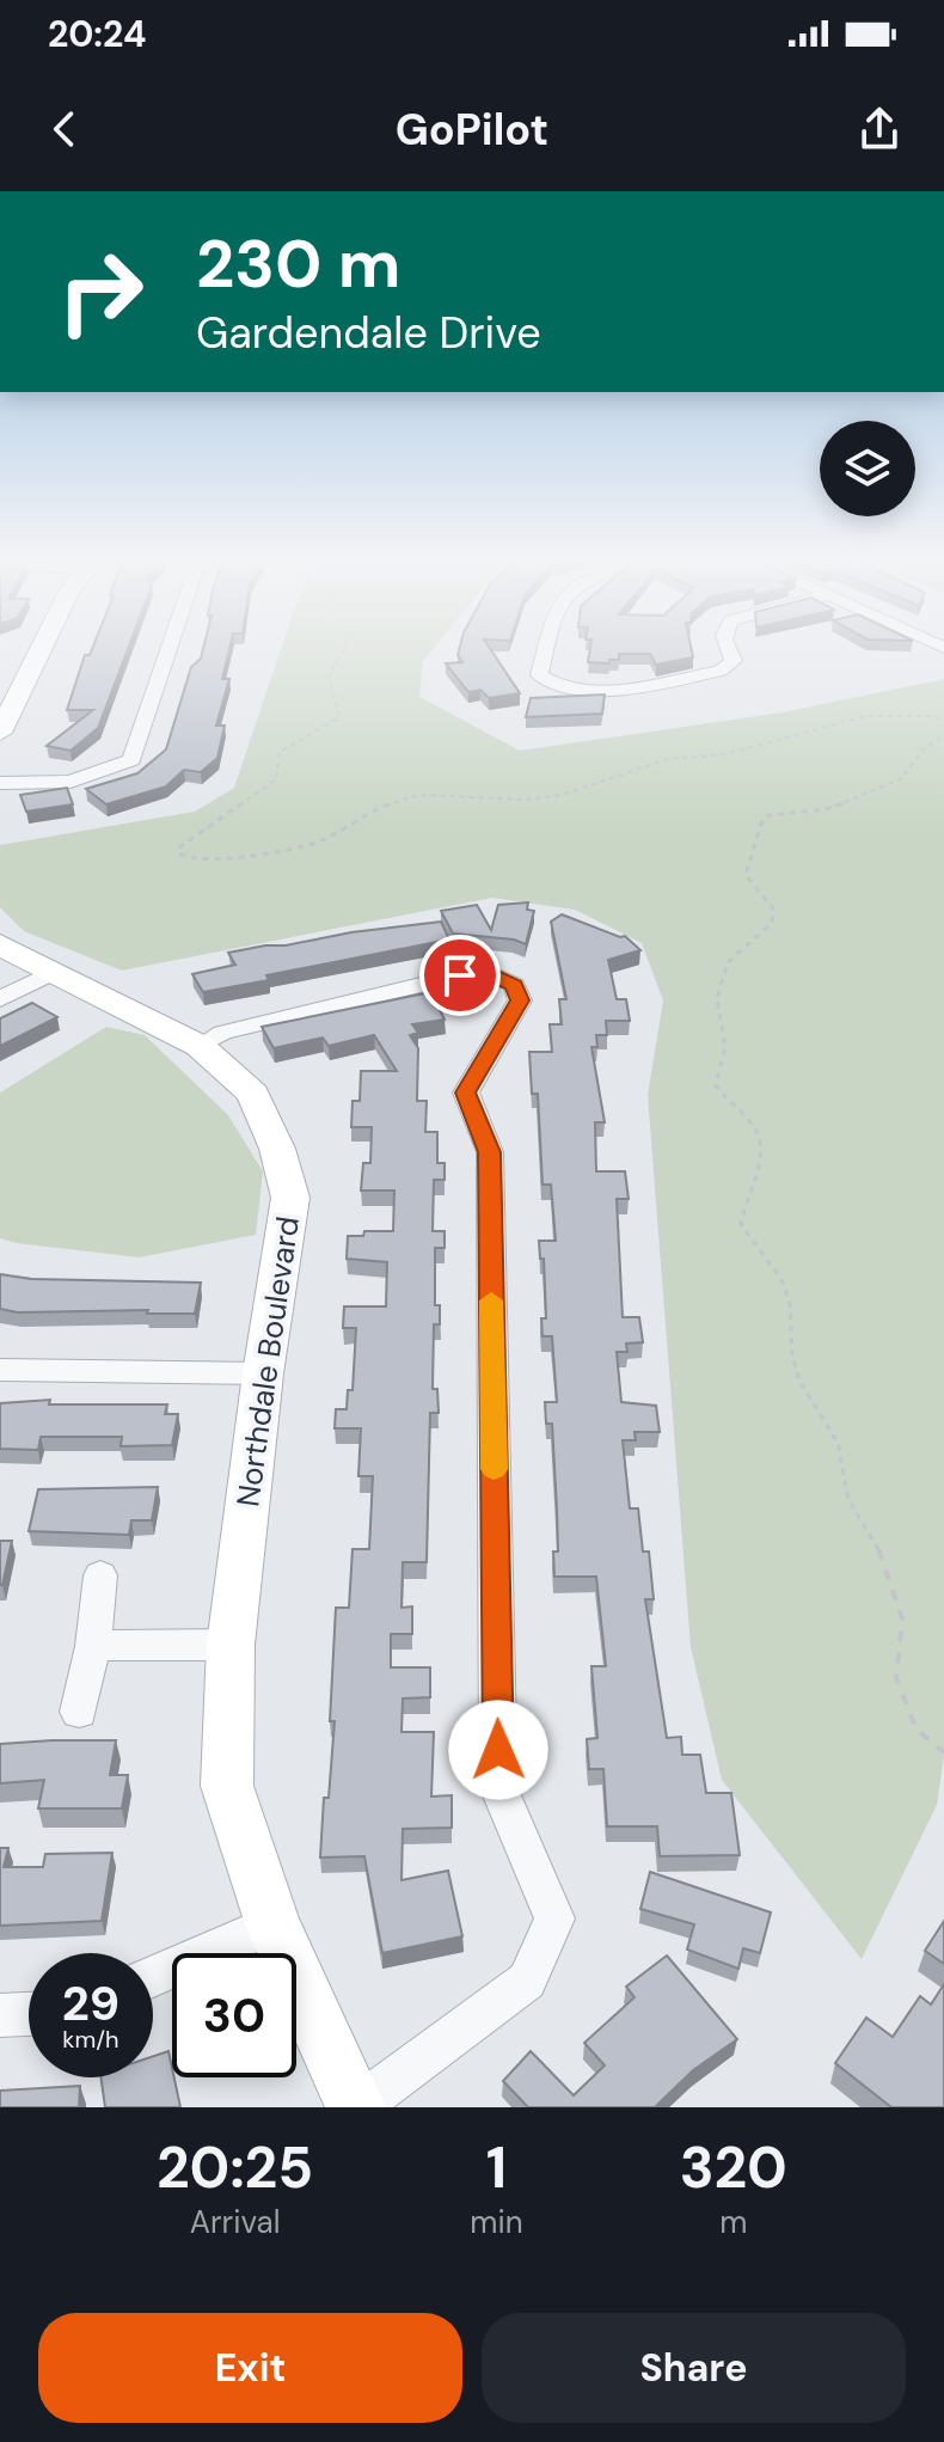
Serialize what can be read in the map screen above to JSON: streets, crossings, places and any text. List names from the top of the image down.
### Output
{
  "streets": {
    "street": ["Northdale Boulevard"]
  },
  "page": {
    "status": "20:24",
    "header": "GoPilot",
    "turn": ["230 m", "Gardendale Drive"],
    "speed": "29 km/h",
    "limit": "30",
    "eta": [
      "20:25",
      "Arrival",
      "1",
      "min",
      "320",
      "m"
    ],
    "buttons": ["Exit", "Share"]
  }
}
